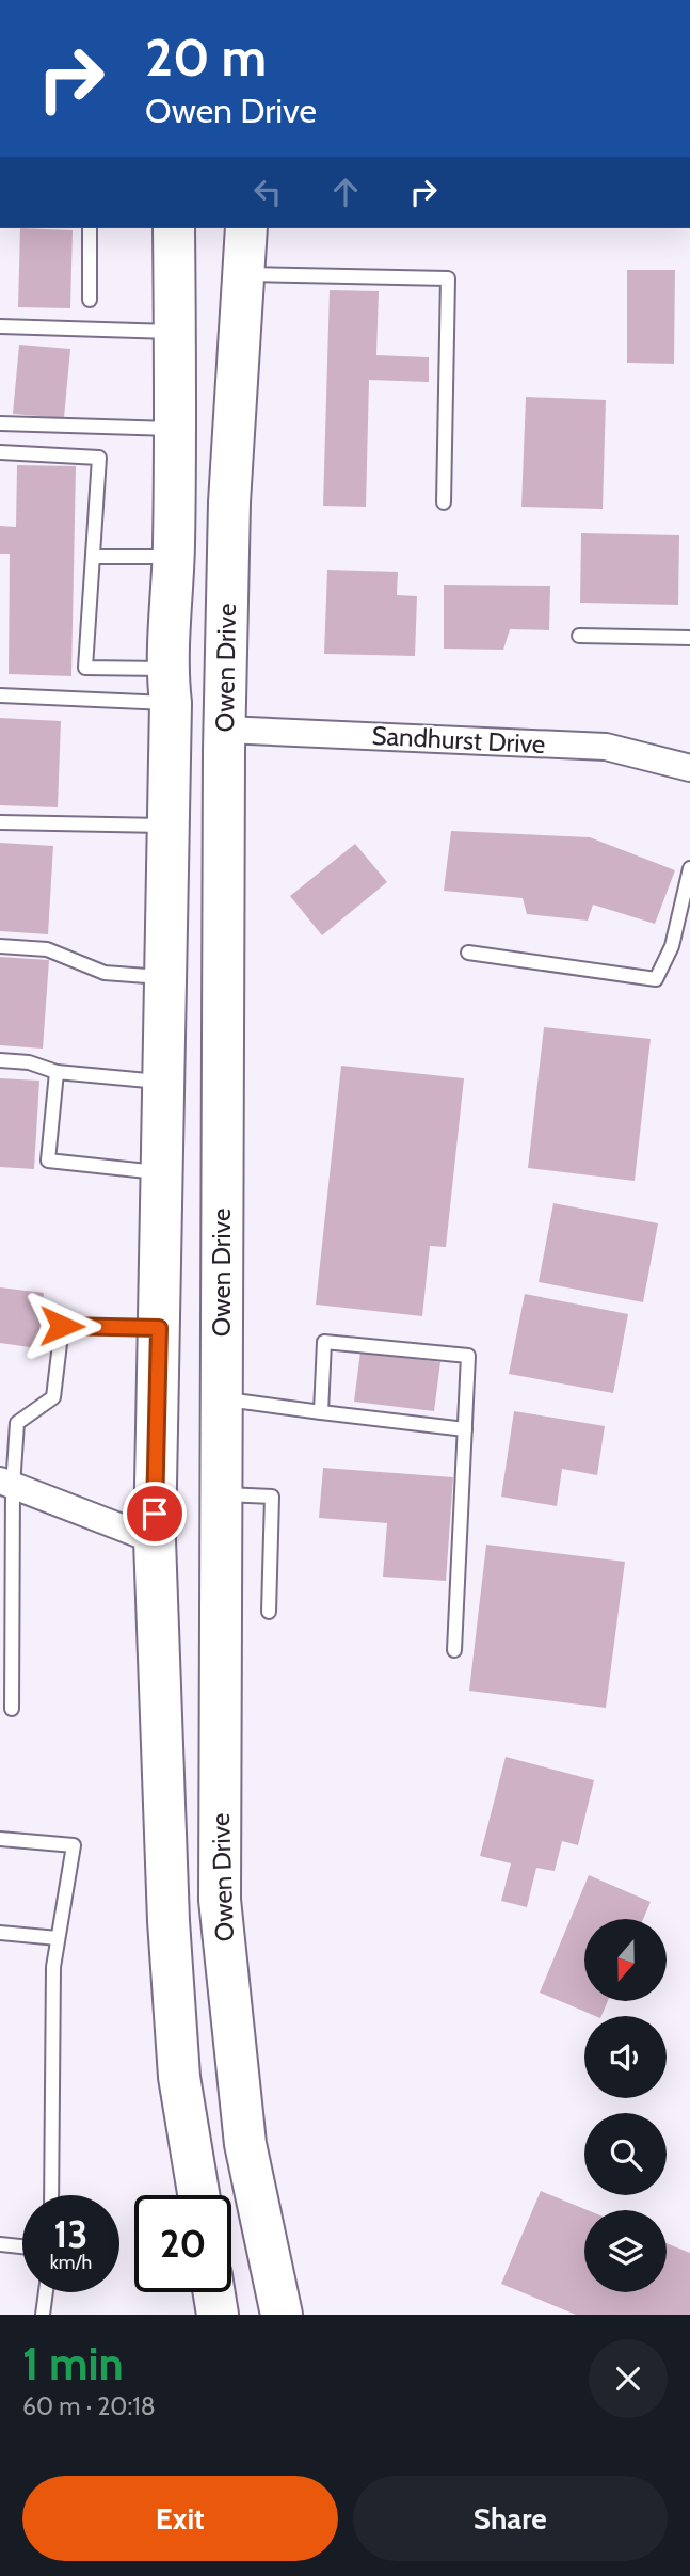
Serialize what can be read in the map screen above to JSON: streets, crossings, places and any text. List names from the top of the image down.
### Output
{
  "streets": {
    "highway": ["Owen Drive"],
    "street": ["Sandhurst Drive"]
  },
  "crossings": [
    ["Owen Drive", "Sandhurst Drive"]
  ],
  "north": "bottom",
  "page": {
    "turn": ["20 m", "Owen Drive"],
    "speed": "13 km/h",
    "limit": "20",
    "heading": ["1 min", "60 m · 20:18"],
    "buttons": ["Exit", "Share"]
  }
}
